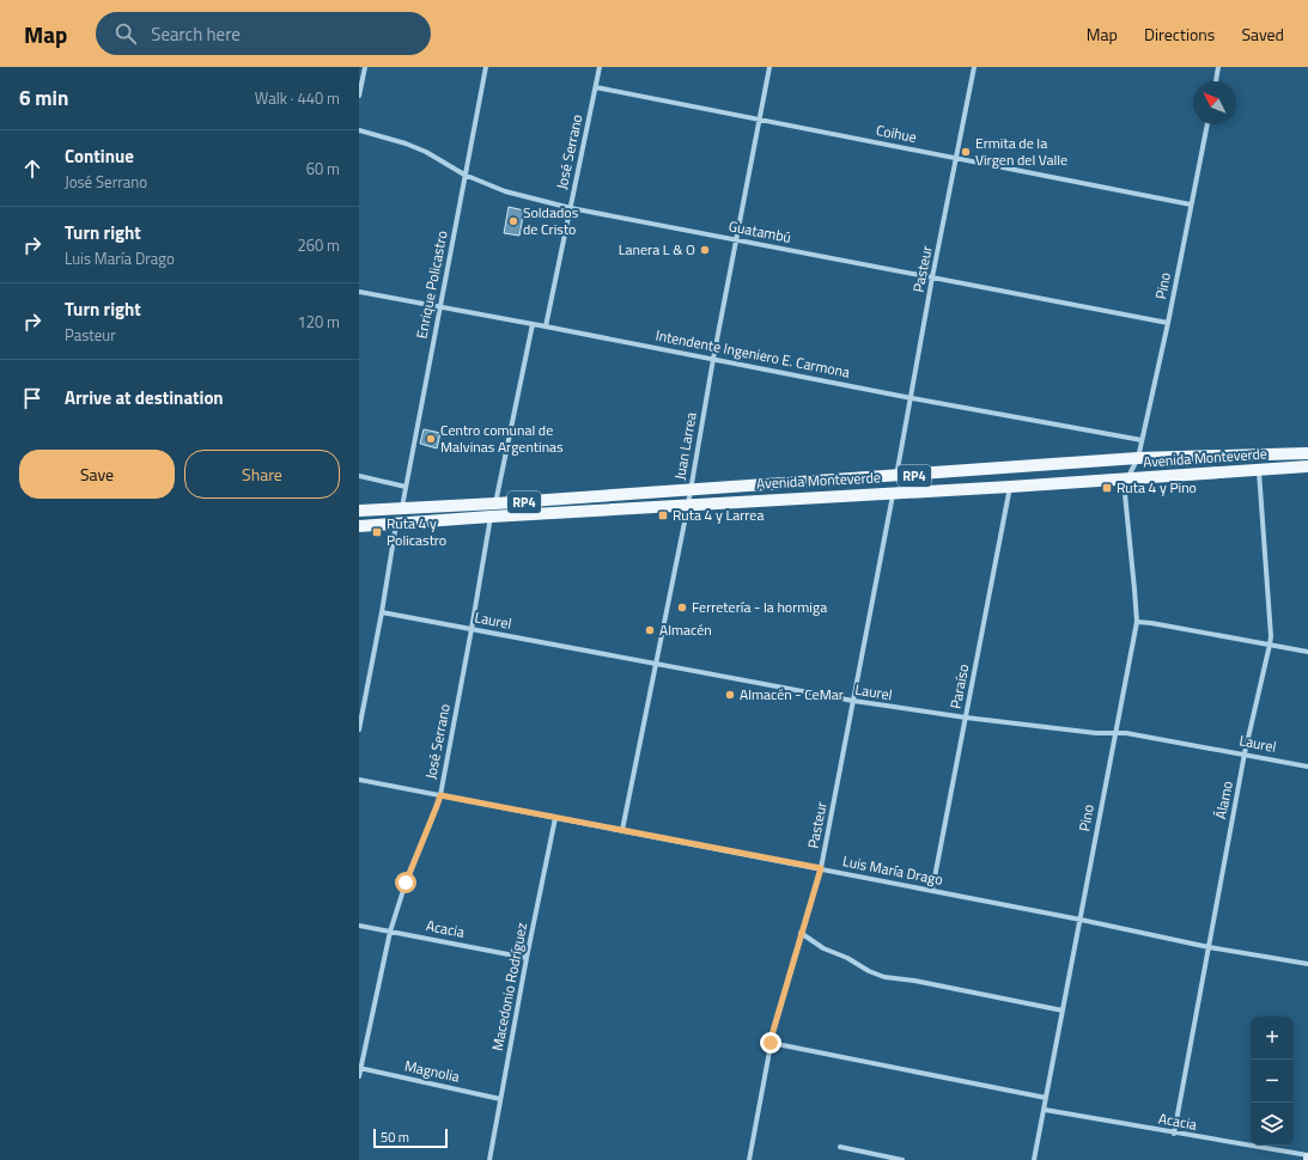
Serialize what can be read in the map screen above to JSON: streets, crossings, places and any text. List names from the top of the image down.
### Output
{
  "streets": {
    "main road": ["Avenida Monteverde", "RP4"],
    "street": [
      "Coihue",
      "José Serrano",
      "Guatambú",
      "Pasteur",
      "Enrique Policastro",
      "Pino",
      "Intendente Ingeniero E. Carmona",
      "Juan Larrea",
      "Laurel",
      "Paraíso",
      "Álamo",
      "Luis María Drago",
      "Acacia",
      "Macedonio Rodríguez",
      "Magnolia"
    ]
  },
  "crossings": [
    ["Coihue", "José Serrano"],
    ["Coihue", "Pasteur"],
    ["Coihue", "Pino"],
    ["Coihue", "Juan Larrea"],
    ["José Serrano", "Guatambú"],
    ["José Serrano", "Intendente Ingeniero E. Carmona"],
    ["José Serrano", "Avenida Monteverde"],
    ["José Serrano", "Laurel"],
    ["José Serrano", "Luis María Drago"],
    ["José Serrano", "Acacia"],
    ["José Serrano", "Magnolia"],
    ["Guatambú", "Pasteur"],
    ["Guatambú", "Enrique Policastro"],
    ["Guatambú", "Pino"],
    ["Guatambú", "Juan Larrea"],
    ["Pasteur", "Intendente Ingeniero E. Carmona"],
    ["Pasteur", "Avenida Monteverde"],
    ["Pasteur", "Laurel"],
    ["Pasteur", "Luis María Drago"],
    ["Enrique Policastro", "Intendente Ingeniero E. Carmona"],
    ["Enrique Policastro", "Avenida Monteverde"],
    ["Pino", "Intendente Ingeniero E. Carmona"],
    ["Pino", "Avenida Monteverde"],
    ["Pino", "Laurel"],
    ["Pino", "Luis María Drago"],
    ["Pino", "Acacia"],
    ["Intendente Ingeniero E. Carmona", "Juan Larrea"],
    ["Juan Larrea", "Avenida Monteverde"],
    ["Juan Larrea", "Laurel"],
    ["Juan Larrea", "Luis María Drago"],
    ["Avenida Monteverde", "Paraíso"],
    ["Avenida Monteverde", "Álamo"],
    ["Laurel", "Paraíso"],
    ["Laurel", "Álamo"],
    ["Paraíso", "Luis María Drago"],
    ["Álamo", "Luis María Drago"],
    ["Álamo", "Acacia"],
    ["Luis María Drago", "Macedonio Rodríguez"],
    ["Acacia", "Macedonio Rodríguez"],
    ["Macedonio Rodríguez", "Magnolia"]
  ],
  "places": {
    "other": [
      "Ermita de la Virgen del Valle",
      "Soldados de Cristo",
      "Lanera L & O",
      "Centro comunal de Malvinas Argentinas",
      "Ferretería - la hormiga",
      "Almacén",
      "Almacén - CeMar"
    ],
    "transit": ["Ruta 4 y Pino", "Ruta 4 y Larrea", "Ruta 4 y Policastro"]
  },
  "scale_bar": "50 m",
  "north": "top left",
  "page": {
    "header": "Map",
    "search": "Search here",
    "nav": ["Map", "Directions", "Saved"],
    "heading": ["6 min", "Walk · 440 m"],
    "list": [
      ["Continue", "José Serrano", "60 m"],
      ["Turn right", "Luis María Drago", "260 m"],
      ["Turn right", "Pasteur", "120 m"],
      "Arrive at destination"
    ],
    "buttons": ["Save", "Share"],
    "map_buttons": ["+", "−"],
    "scale": "50 m"
  }
}
